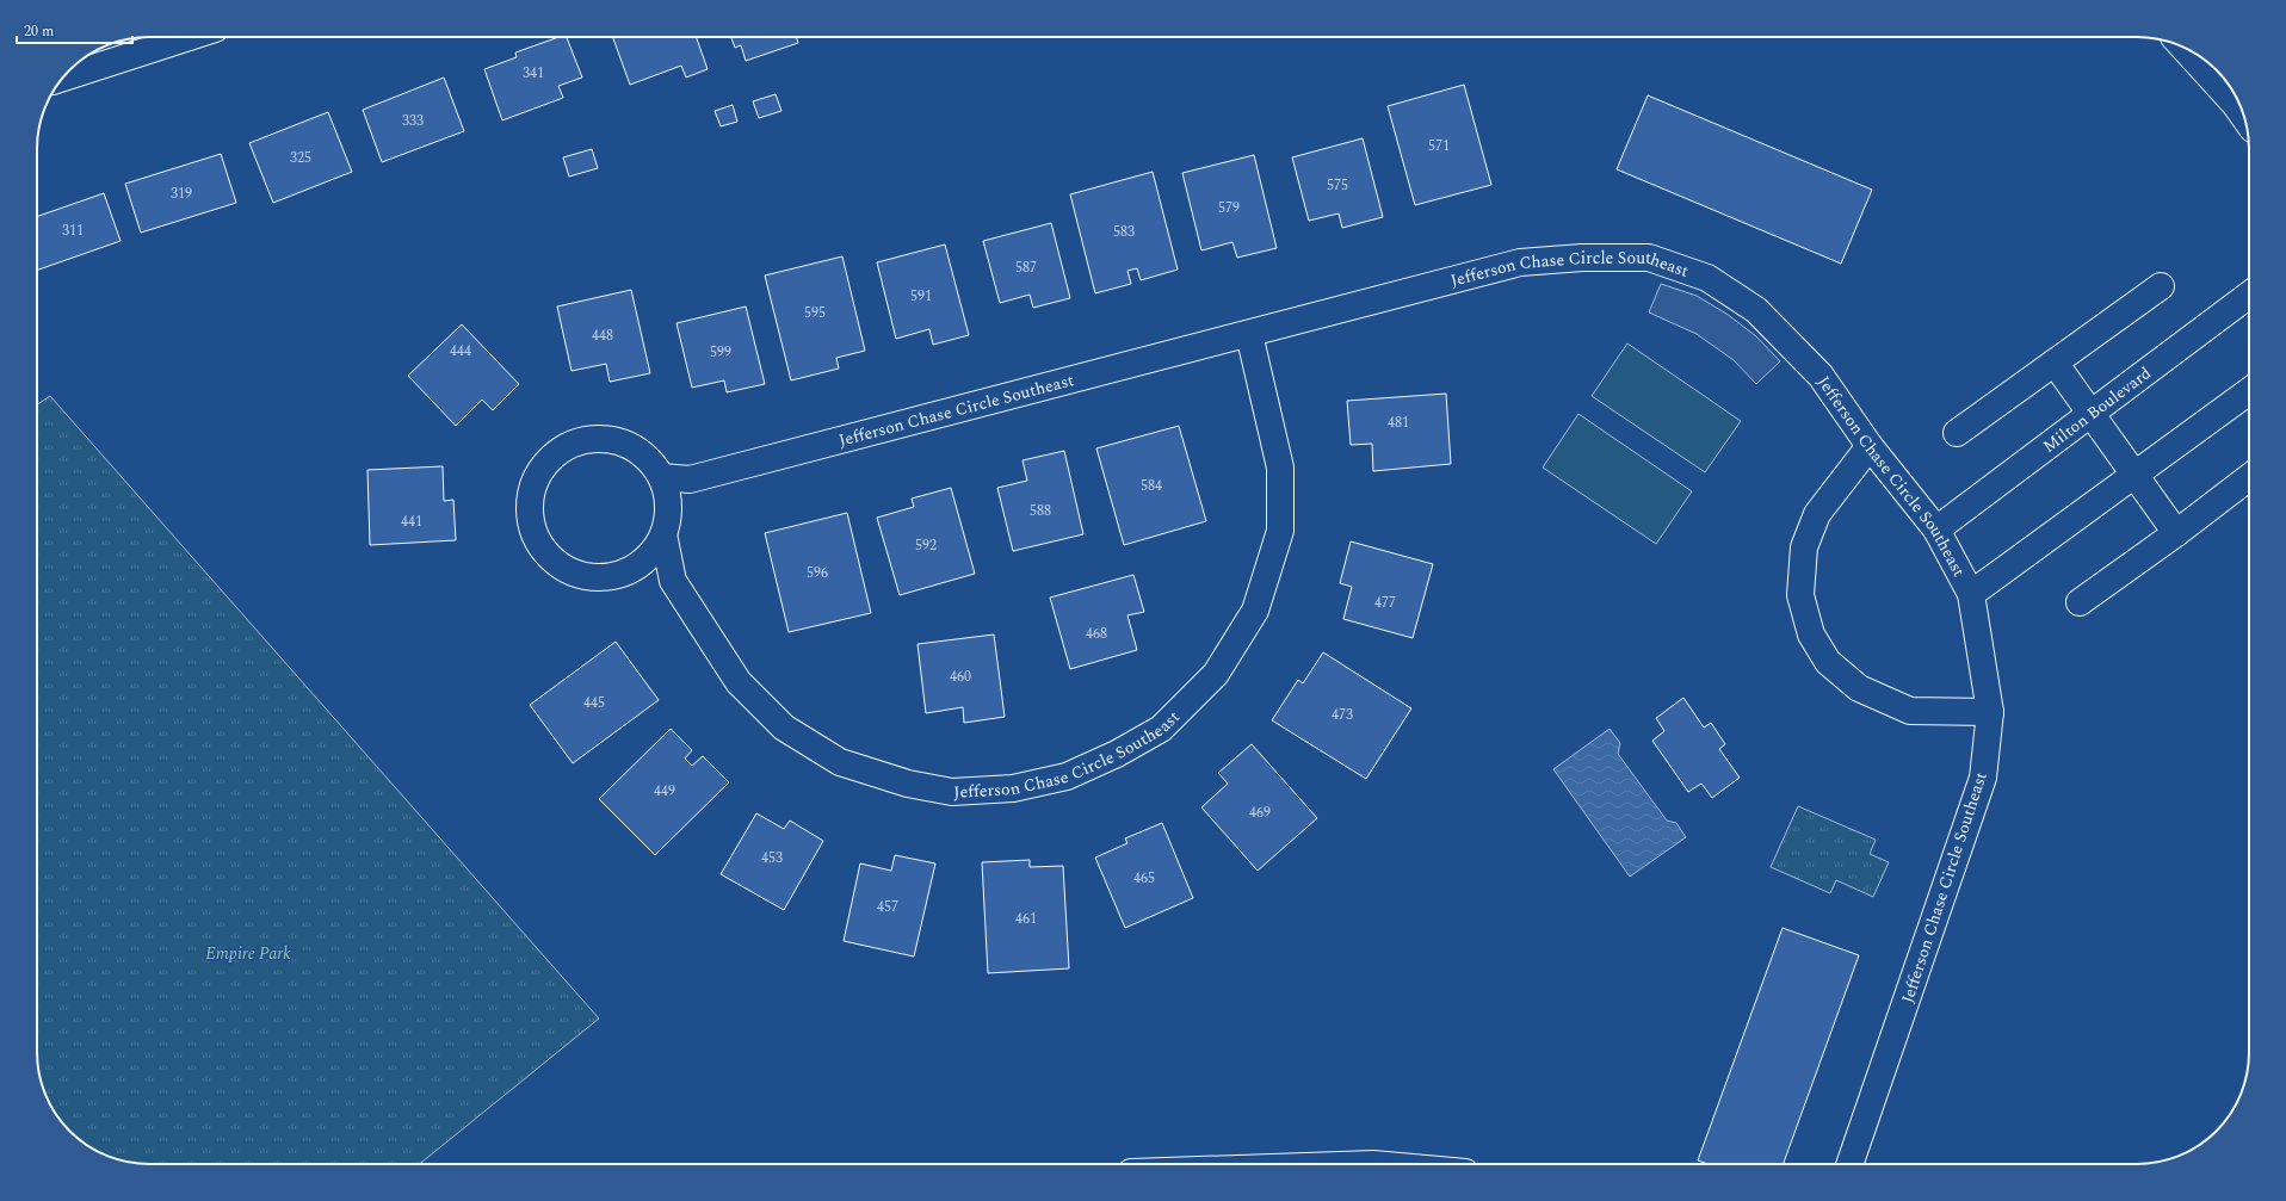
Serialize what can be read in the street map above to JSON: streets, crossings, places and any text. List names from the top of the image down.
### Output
{
  "streets": {
    "street": ["Jefferson Chase Circle Southeast", "Milton Boulevard"]
  },
  "crossings": [
    ["Jefferson Chase Circle Southeast", "Milton Boulevard"]
  ],
  "parks": ["Empire Park"],
  "house_numbers": [
    "341",
    "333",
    "571",
    "325",
    "575",
    "319",
    "579",
    "311",
    "583",
    "587",
    "591",
    "595",
    "448",
    "444",
    "599",
    "481",
    "584",
    "588",
    "441",
    "592",
    "596",
    "477",
    "468",
    "460",
    "445",
    "473",
    "449",
    "469",
    "453",
    "465",
    "457",
    "461"
  ],
  "scale_bar": "20 m"
}
